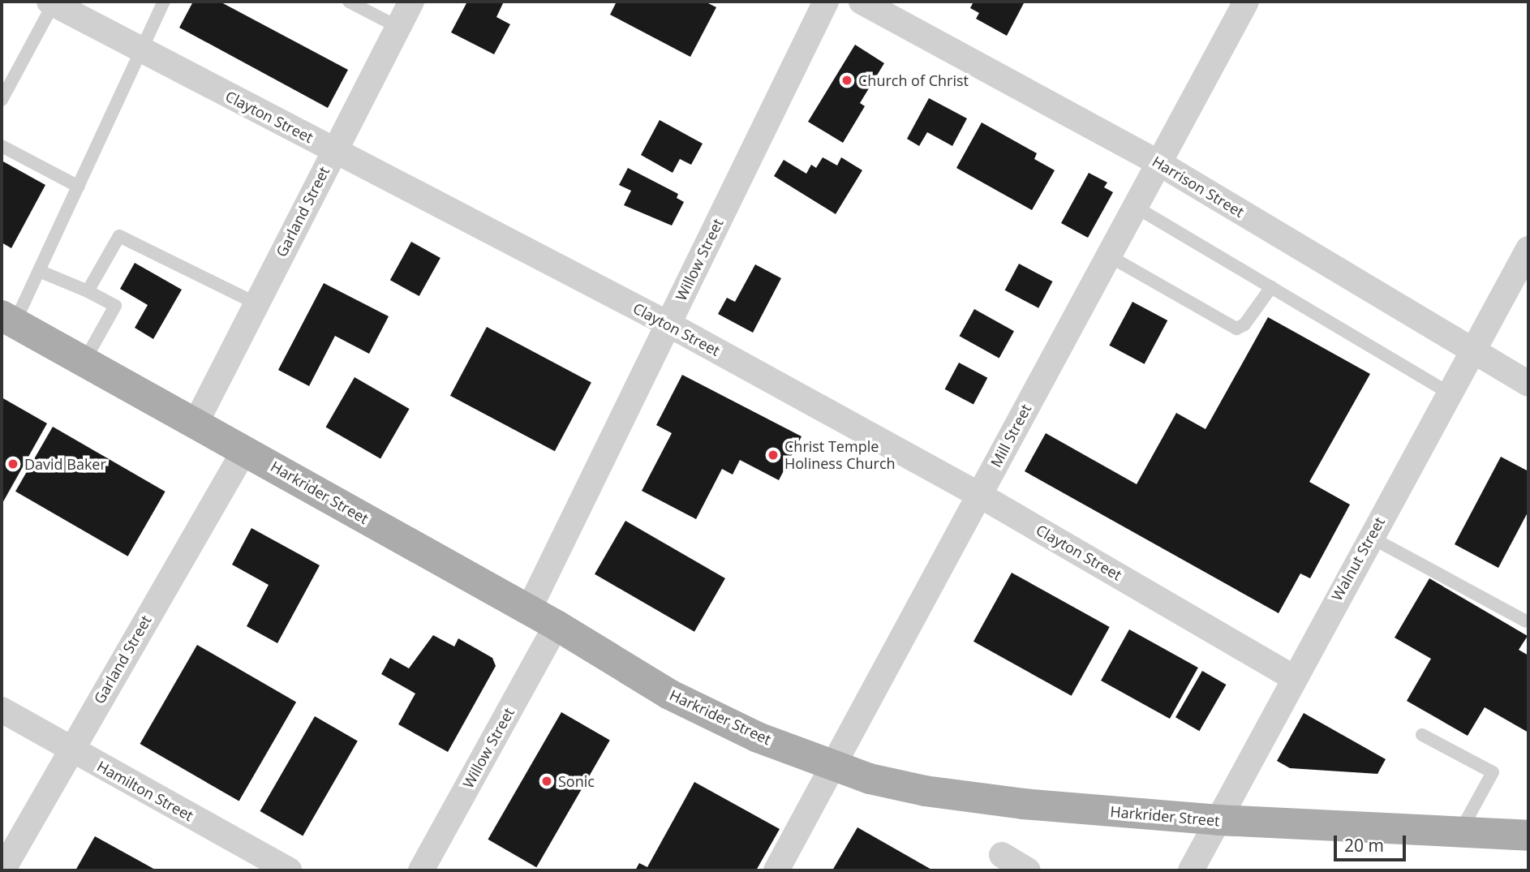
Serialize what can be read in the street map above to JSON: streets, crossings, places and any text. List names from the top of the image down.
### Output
{
  "streets": {
    "main road": ["Harkrider Street"],
    "street": [
      "Clayton Street",
      "Harrison Street",
      "Garland Street",
      "Willow Street",
      "Mill Street",
      "Walnut Street",
      "Hamilton Street"
    ]
  },
  "crossings": [
    ["Clayton Street", "Garland Street"],
    ["Clayton Street", "Willow Street"],
    ["Clayton Street", "Mill Street"],
    ["Clayton Street", "Walnut Street"],
    ["Harrison Street", "Mill Street"],
    ["Harrison Street", "Walnut Street"],
    ["Garland Street", "Harkrider Street"],
    ["Garland Street", "Hamilton Street"],
    ["Willow Street", "Harkrider Street"],
    ["Mill Street", "Harkrider Street"],
    ["Harkrider Street", "Walnut Street"]
  ],
  "places": [
    "Church of Christ",
    "Christ Temple Holiness Church",
    "David Baker",
    "Sonic"
  ],
  "scale_bar": "20 m"
}
